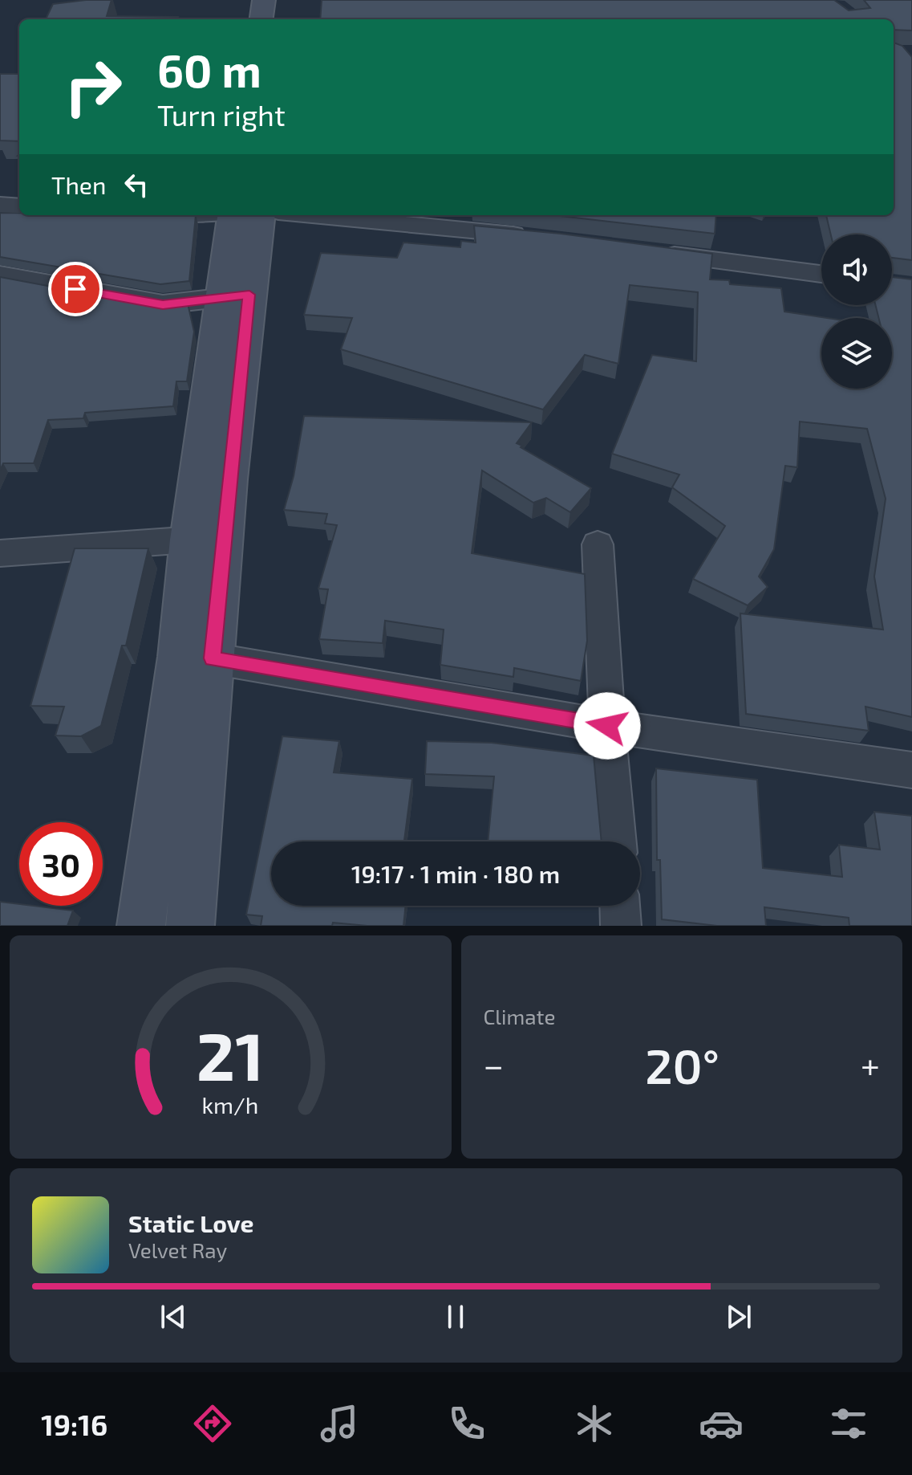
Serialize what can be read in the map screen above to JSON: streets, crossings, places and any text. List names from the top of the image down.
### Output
{
  "page": {
    "turn": ["60 m", "Turn right"],
    "then": "Then",
    "limit": "30",
    "trip": "19:17 · 1 min · 180 m",
    "tile": "Climate",
    "heat": ["−", "20°", "+"],
    "song": ["Static Love", "Velvet Ray"],
    "tabs": "19:16",
    "gauge": ["21", "km/h"]
  }
}
